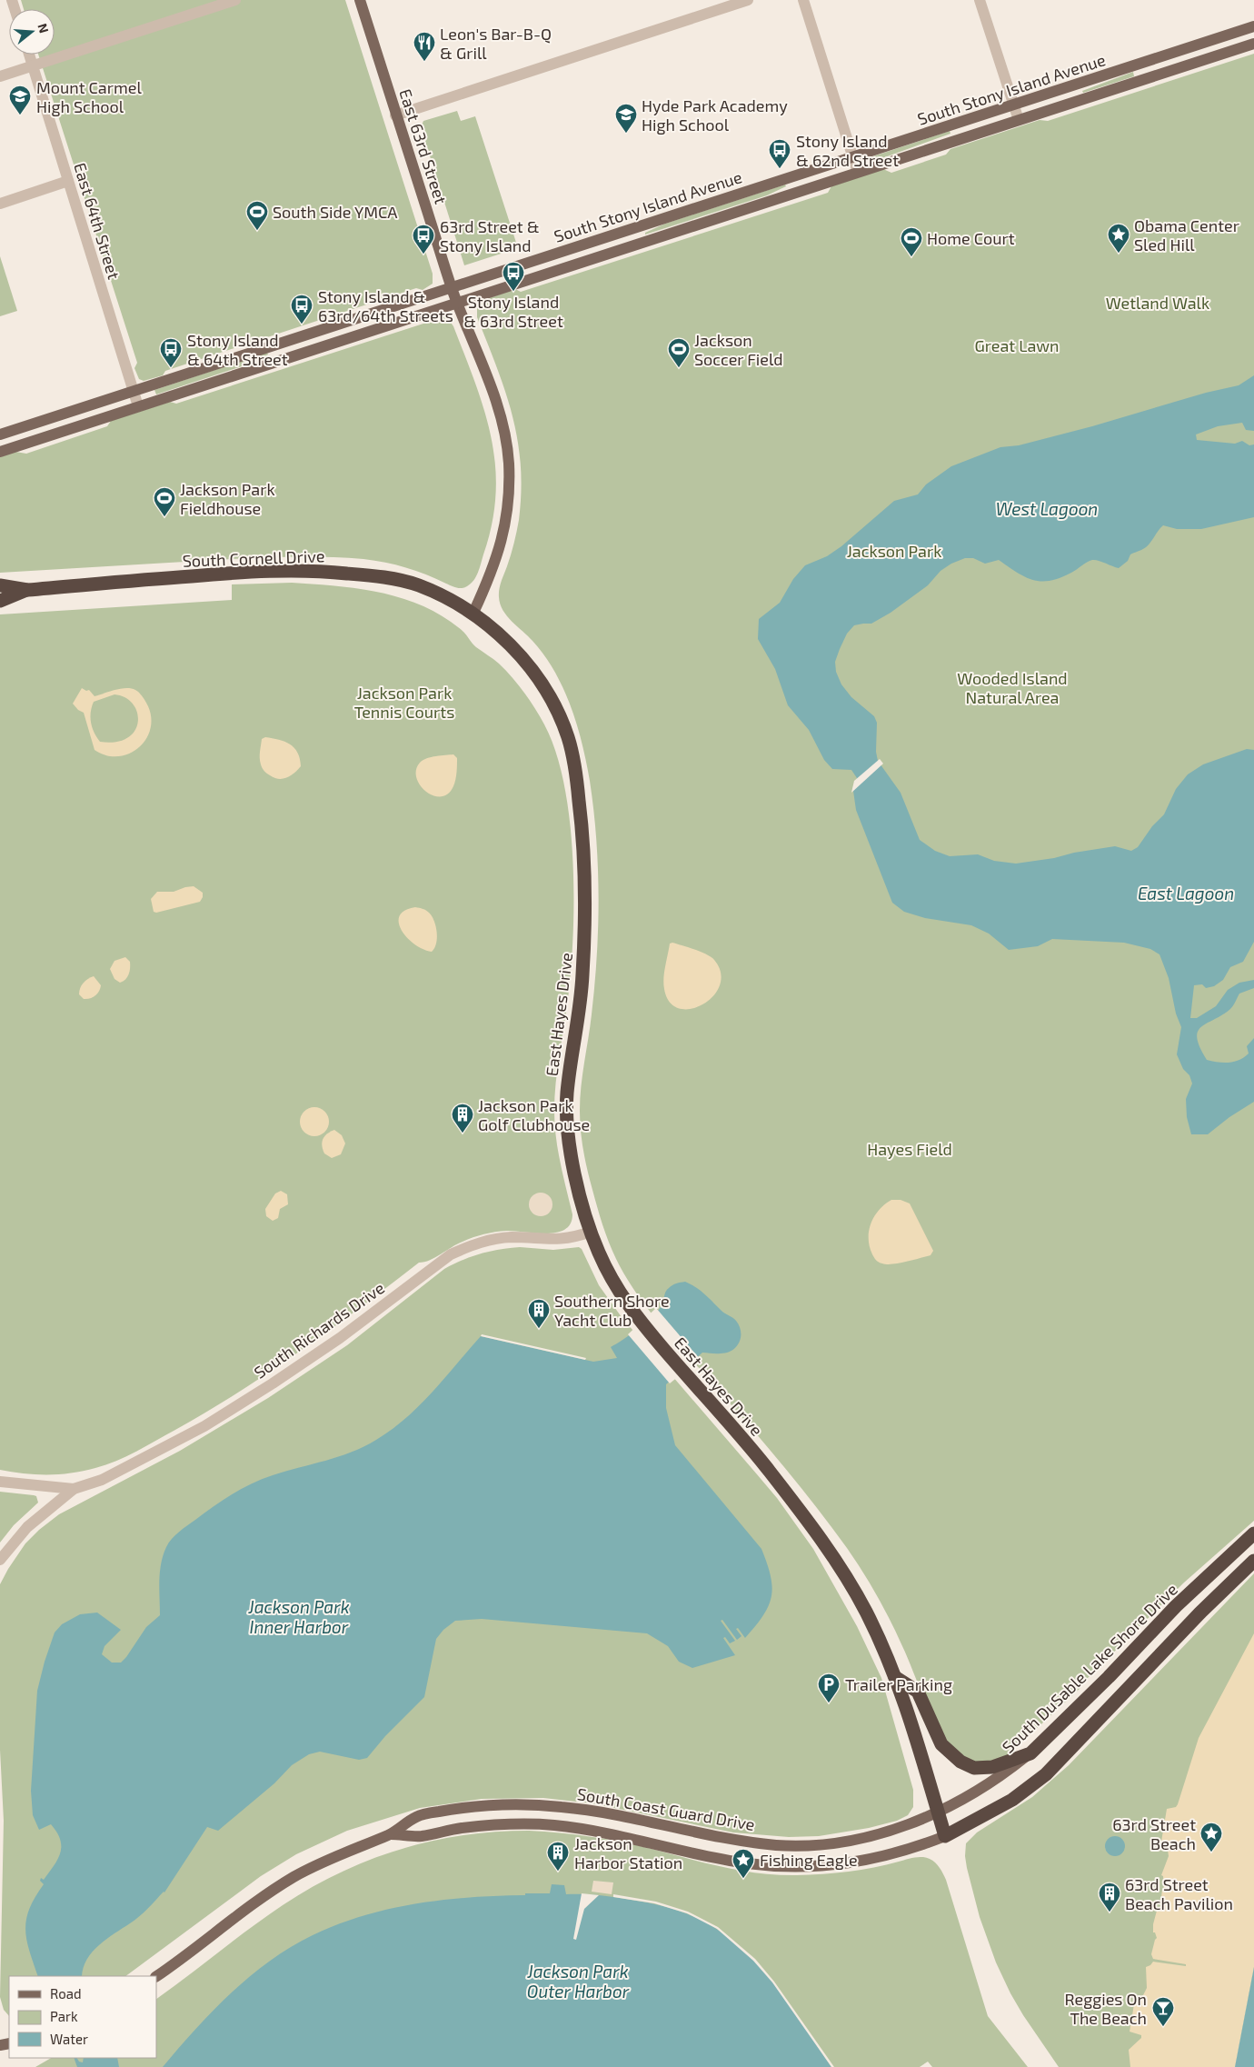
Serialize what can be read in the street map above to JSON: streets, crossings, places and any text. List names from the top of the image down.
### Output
{
  "streets": {
    "highway": ["South Cornell Drive", "East Hayes Drive", "South DuSable Lake Shore Drive"],
    "main road": ["South Stony Island Avenue", "East 63rd Street", "South Coast Guard Drive"],
    "street": ["East 64th Street", "South Richards Drive"]
  },
  "crossings": [
    ["South Stony Island Avenue", "East 63rd Street"],
    ["South Stony Island Avenue", "East 64th Street"],
    ["South Cornell Drive", "East Hayes Drive"],
    ["East Hayes Drive", "South Richards Drive"],
    ["East Hayes Drive", "South DuSable Lake Shore Drive"],
    ["East Hayes Drive", "South Coast Guard Drive"],
    ["South DuSable Lake Shore Drive", "South Coast Guard Drive"]
  ],
  "water": [
    "West Lagoon",
    "East Lagoon",
    "Jackson Park Inner Harbor",
    "Jackson Park Outer Harbor"
  ],
  "parks": [
    "Wetland Walk",
    "Great Lawn",
    "Jackson Park",
    "Wooded Island Natural Area",
    "Jackson Park Tennis Courts",
    "Hayes Field"
  ],
  "places": {
    "restaurant": ["Leon's Bar-B-Q & Grill"],
    "school or university": ["Mount Carmel High School", "Hyde Park Academy High School"],
    "bus stop": [
      "Stony Island & 62nd Street",
      "63rd Street & Stony Island",
      "Stony Island & 63rd Street",
      "Stony Island & 63rd/64th Streets",
      "Stony Island & 64th Street"
    ],
    "sports": [
      "South Side YMCA",
      "Home Court",
      "Jackson Soccer Field",
      "Jackson Park Fieldhouse"
    ],
    "place": ["Obama Center Sled Hill", "63rd Street Beach", "Fishing Eagle"],
    "building": [
      "Jackson Park Golf Clubhouse",
      "Southern Shore Yacht Club",
      "Jackson Harbor Station",
      "63rd Street Beach Pavilion"
    ],
    "parking": ["Trailer Parking"],
    "bar": ["Reggies On The Beach"]
  },
  "legend": ["Road", "Park", "Water"],
  "north": "right"
}
